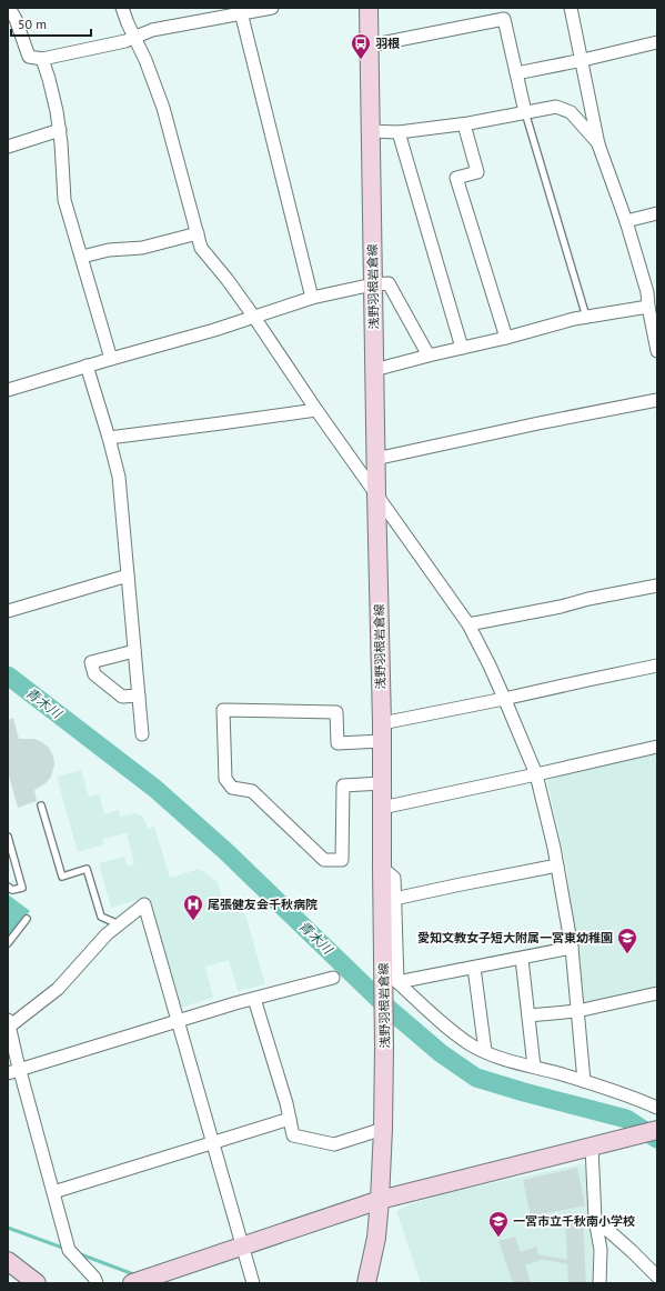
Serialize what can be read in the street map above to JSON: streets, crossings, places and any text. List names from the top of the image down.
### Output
{
  "streets": {
    "main road": ["浅野羽根岩倉線"]
  },
  "water": ["青木川"],
  "places": {
    "bus stop": ["羽根"],
    "hospital": ["尾張健友会千秋病院"],
    "school or university": ["愛知文教女子短大附属一宮東幼稚園", "一宮市立千秋南小学校"]
  },
  "scale_bar": "50 m"
}
